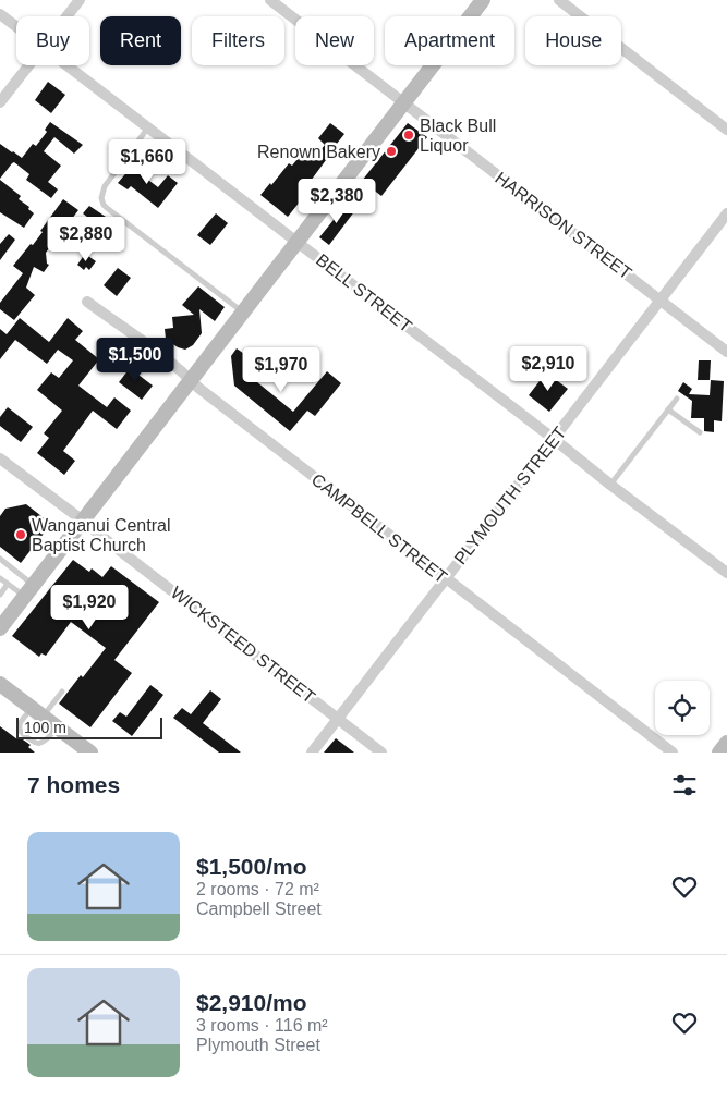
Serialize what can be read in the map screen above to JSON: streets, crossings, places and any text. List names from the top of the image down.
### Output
{
  "streets": {
    "street": [
      "HARRISON STREET",
      "BELL STREET",
      "PLYMOUTH STREET",
      "CAMPBELL STREET",
      "WICKSTEED STREET"
    ]
  },
  "crossings": [
    ["HARRISON STREET", "PLYMOUTH STREET"],
    ["BELL STREET", "PLYMOUTH STREET"],
    ["PLYMOUTH STREET", "CAMPBELL STREET"],
    ["PLYMOUTH STREET", "WICKSTEED STREET"]
  ],
  "places": ["Black Bull Liquor", "Renown Bakery", "Wanganui Central Baptist Church"],
  "scale_bar": "100 m",
  "page": {
    "chip": [
      "Buy",
      "Rent",
      "Filters",
      "New",
      "Apartment",
      "House"
    ],
    "price": [
      "$1,660",
      "$2,380",
      "$2,880",
      "$1,500",
      "$2,910",
      "$1,970",
      "$1,920"
    ],
    "scale": "100 m",
    "heading": "7 homes",
    "list": [
      {
        "name": "$1,500/mo",
        "note": "2 rooms · 72 m² · Campbell Street"
      },
      {
        "name": "$2,910/mo",
        "note": "3 rooms · 116 m² · Plymouth Street"
      }
    ]
  }
}
